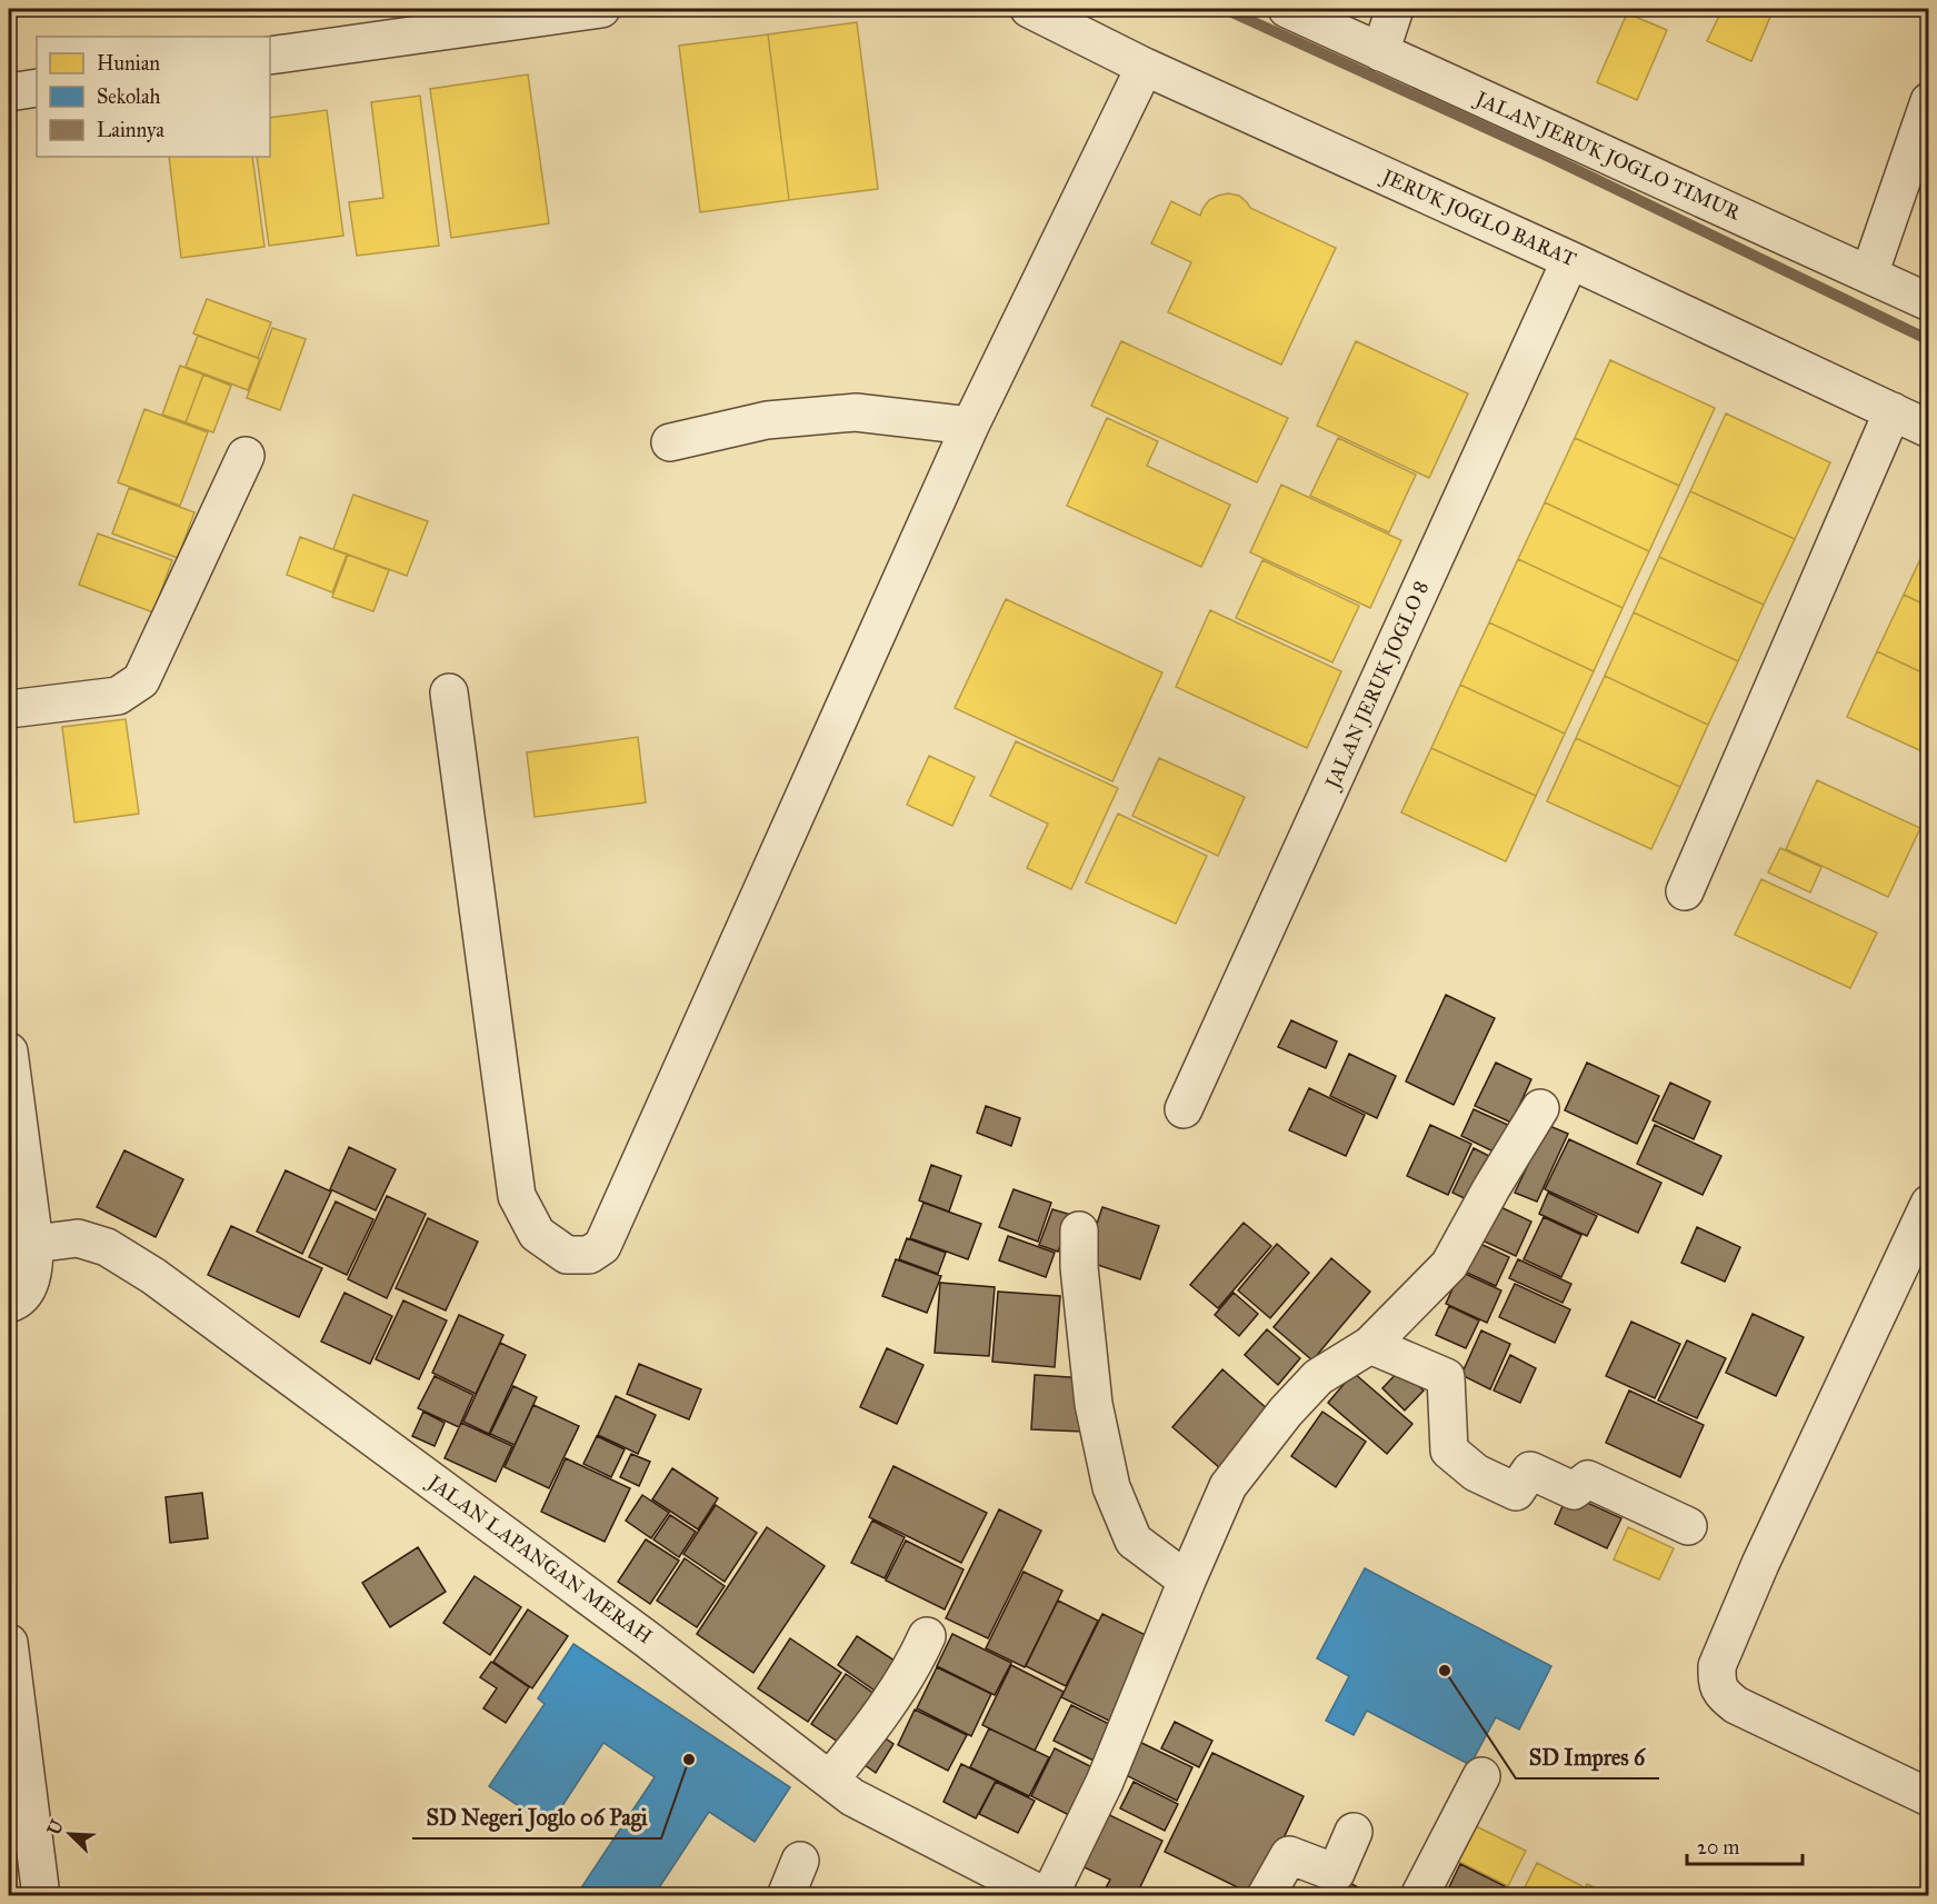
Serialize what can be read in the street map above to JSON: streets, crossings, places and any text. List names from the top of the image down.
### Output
{
  "streets": {
    "street": [
      "JALAN JERUK JOGLO TIMUR",
      "JERUK JOGLO BARAT",
      "JALAN JERUK JOGLO 8",
      "JALAN LAPANGAN MERAH"
    ]
  },
  "crossings": [
    ["JERUK JOGLO BARAT", "JALAN JERUK JOGLO 8"]
  ],
  "places": ["SD Impres 6", "SD Negeri Joglo 06 Pagi"],
  "legend": ["Hunian", "Sekolah", "Lainnya"],
  "scale_bar": "20 m",
  "north": "top left"
}
